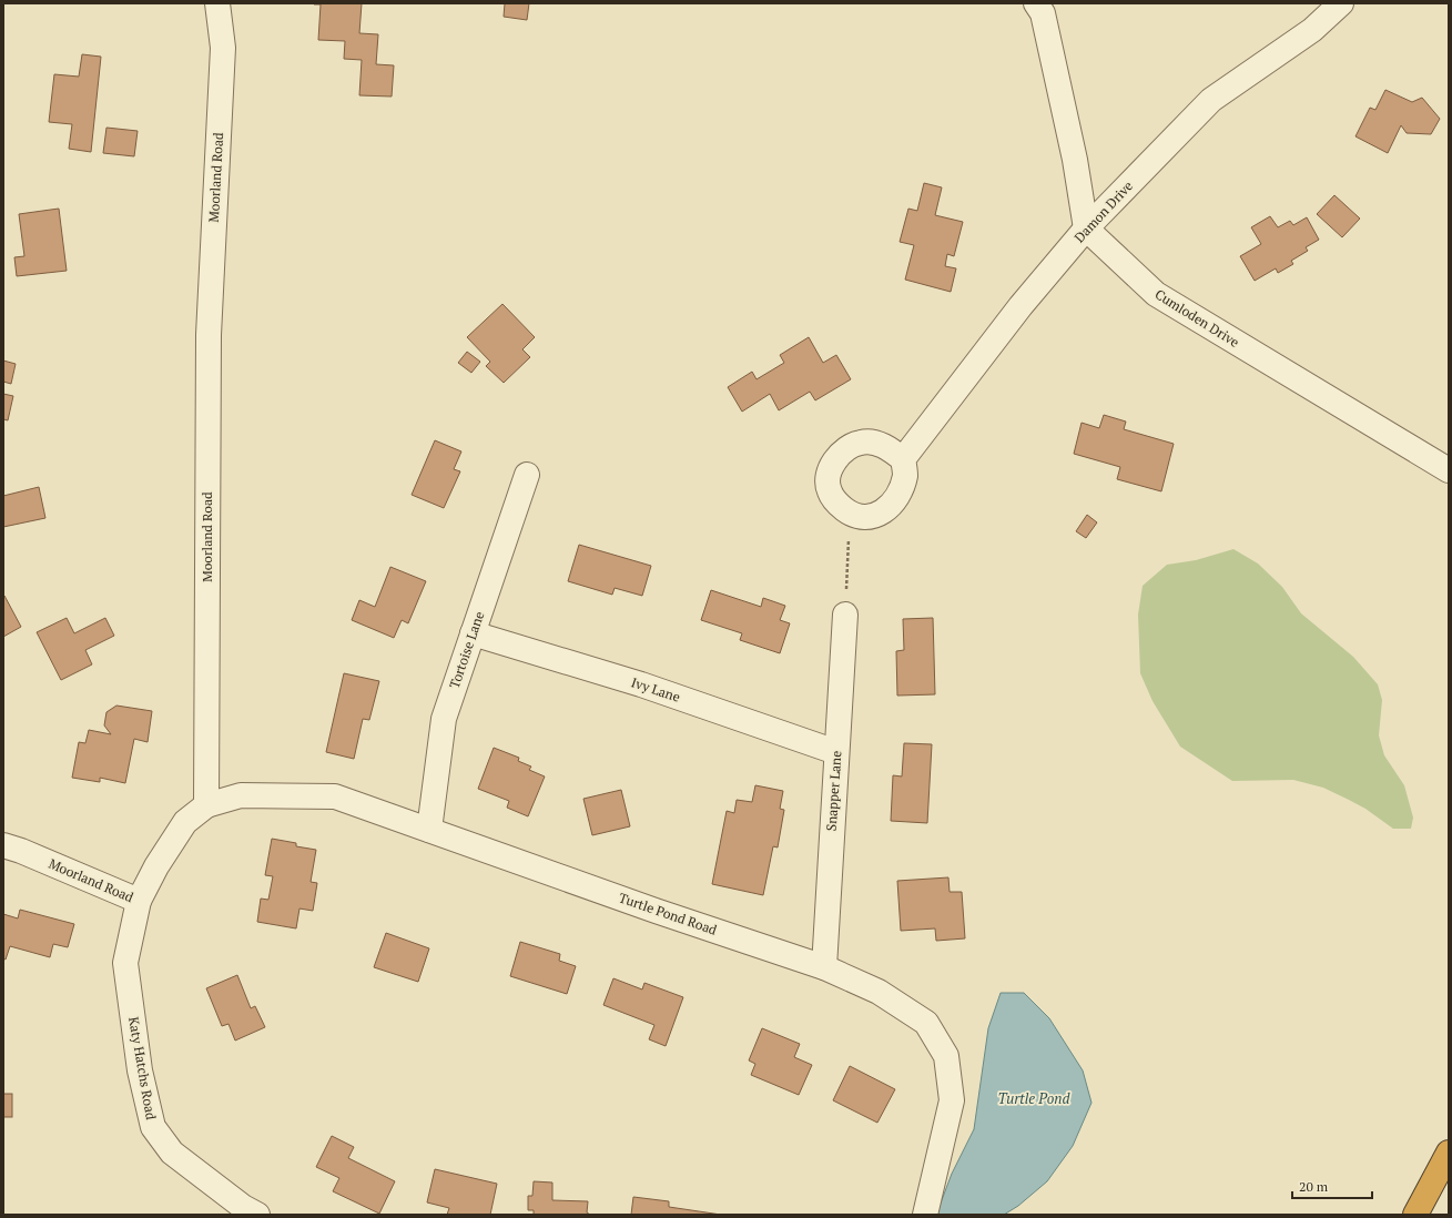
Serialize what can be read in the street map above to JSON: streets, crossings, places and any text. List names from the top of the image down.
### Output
{
  "streets": {
    "street": [
      "Moorland Road",
      "Damon Drive",
      "Cumloden Drive",
      "Tortoise Lane",
      "Ivy Lane",
      "Snapper Lane",
      "Turtle Pond Road",
      "Katy Hatchs Road"
    ]
  },
  "crossings": [
    ["Moorland Road", "Turtle Pond Road"],
    ["Moorland Road", "Katy Hatchs Road"],
    ["Damon Drive", "Cumloden Drive"],
    ["Tortoise Lane", "Ivy Lane"],
    ["Tortoise Lane", "Turtle Pond Road"],
    ["Ivy Lane", "Snapper Lane"],
    ["Snapper Lane", "Turtle Pond Road"]
  ],
  "water": ["Turtle Pond"],
  "scale_bar": "20 m"
}
